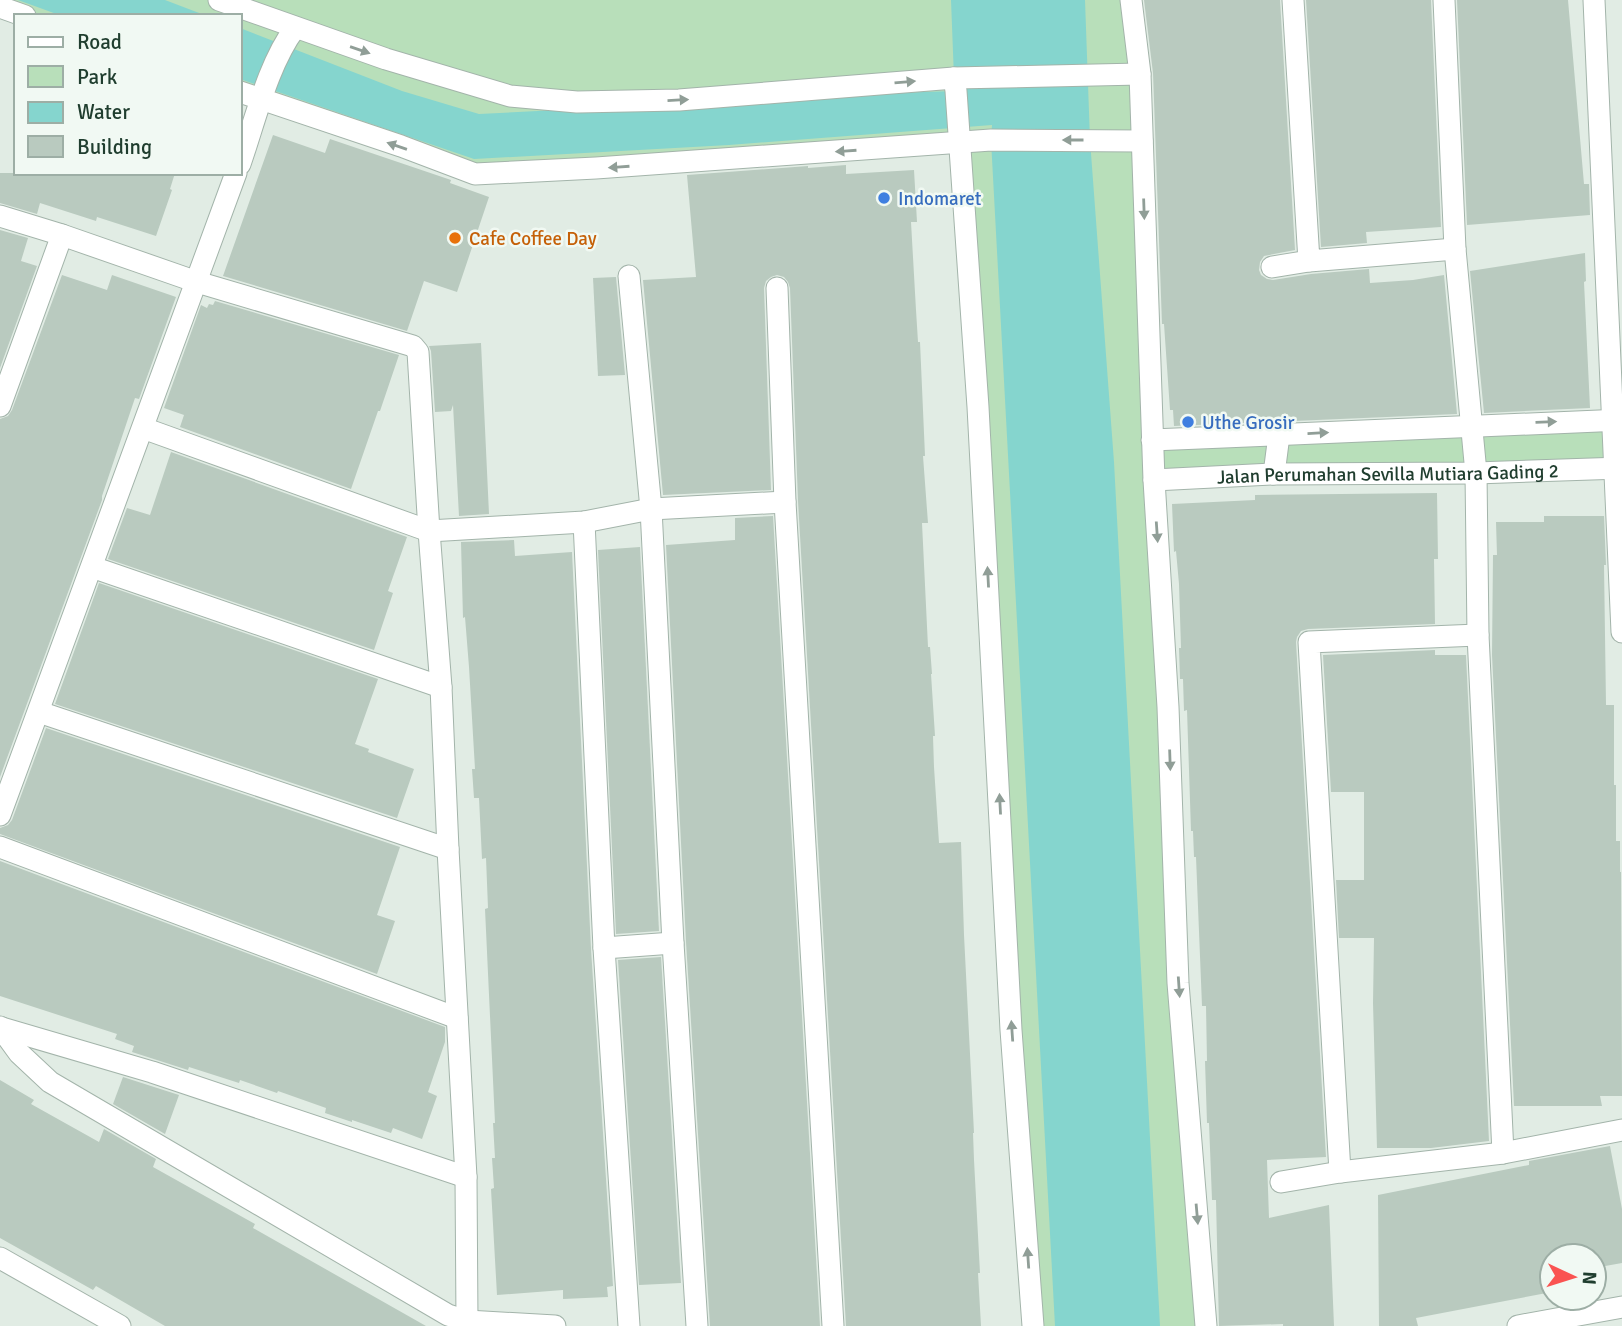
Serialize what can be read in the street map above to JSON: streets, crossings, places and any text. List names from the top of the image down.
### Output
{
  "streets": {
    "street": ["Jalan Perumahan Sevilla Mutiara Gading 2"]
  },
  "places": ["Indomaret", "Cafe Coffee Day", "Uthe Grosir"],
  "legend": [
    "Road",
    "Park",
    "Water",
    "Building"
  ],
  "north": "right"
}
